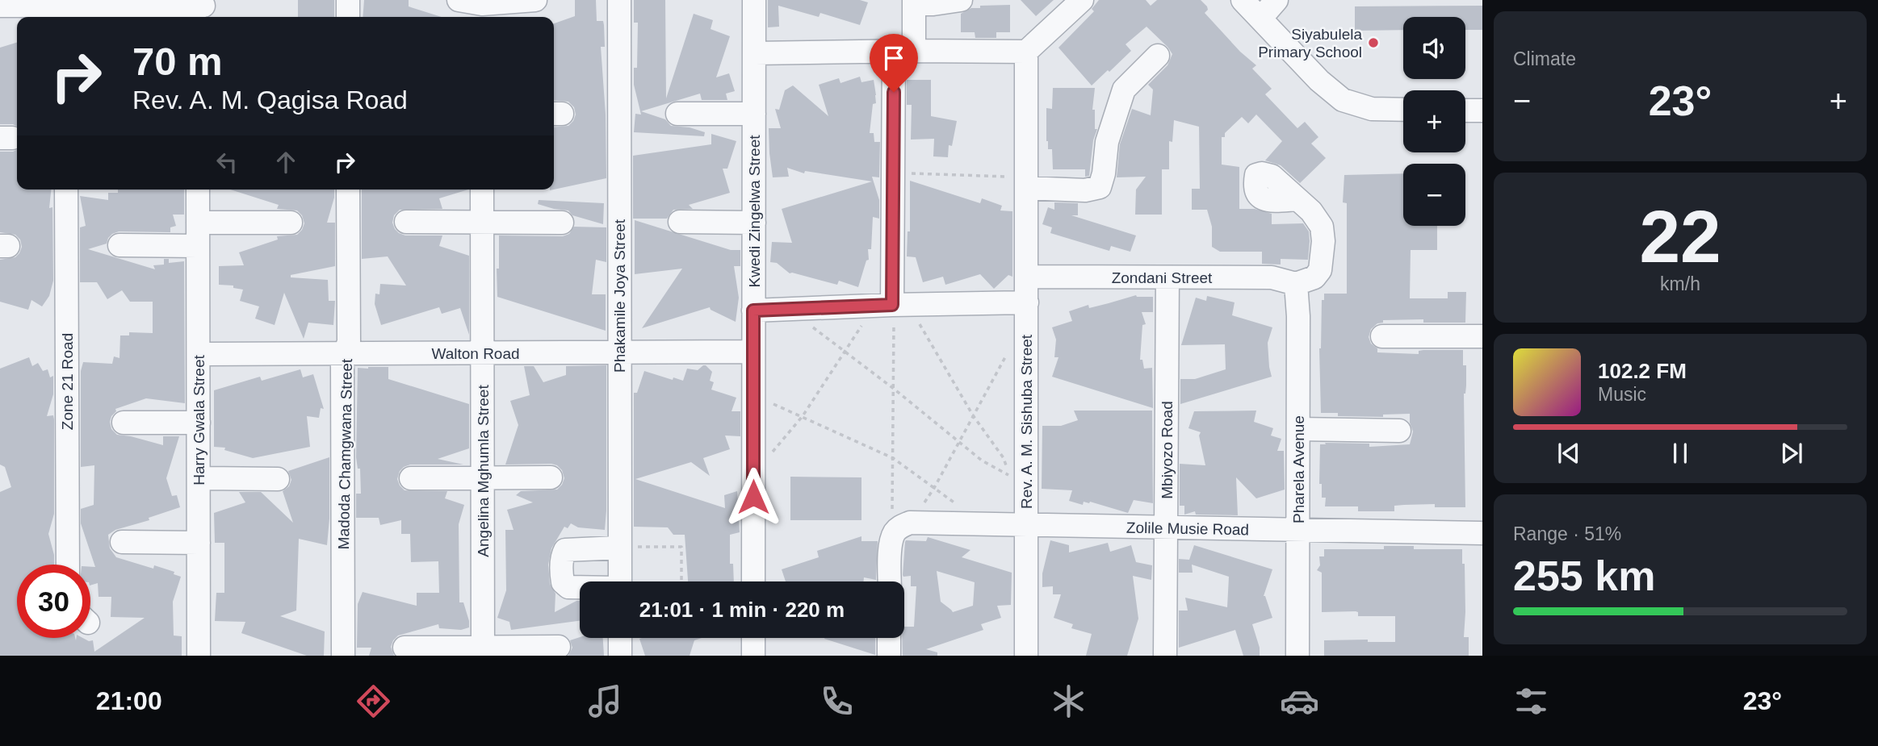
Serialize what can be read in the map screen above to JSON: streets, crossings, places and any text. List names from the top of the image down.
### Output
{
  "streets": {
    "street": [
      "Kwedi Zingelwa Street",
      "Zondani Street",
      "Phakamile Joya Street",
      "Walton Road",
      "Zone 21 Road",
      "Harry Gwala Street",
      "Rev. A. M. Sishuba Street",
      "Mbiyozo Road",
      "Madoda Chamgwana Street",
      "Pharela Avenue",
      "Angelina Mghumla Street",
      "Zolile Musie Road"
    ]
  },
  "crossings": [
    ["Kwedi Zingelwa Street", "Walton Road"],
    ["Zondani Street", "Rev. A. M. Sishuba Street"],
    ["Zondani Street", "Mbiyozo Road"],
    ["Zondani Street", "Pharela Avenue"],
    ["Phakamile Joya Street", "Walton Road"],
    ["Walton Road", "Harry Gwala Street"],
    ["Walton Road", "Madoda Chamgwana Street"],
    ["Walton Road", "Angelina Mghumla Street"],
    ["Rev. A. M. Sishuba Street", "Zolile Musie Road"],
    ["Mbiyozo Road", "Zolile Musie Road"],
    ["Pharela Avenue", "Zolile Musie Road"]
  ],
  "places": ["Siyabulela Primary School"],
  "page": {
    "tile": [
      "Climate",
      ["22", "km/h"],
      ["Range · 51%", "255 km"]
    ],
    "map_buttons": ["+", "−"],
    "turn": ["70 m", "Rev. A. M. Qagisa Road"],
    "heat": ["−", "23°", "+"],
    "song": ["102.2 FM", "Music"],
    "limit": "30",
    "trip": "21:01 · 1 min · 220 m",
    "tabs": ["21:00", "23°"]
  }
}
